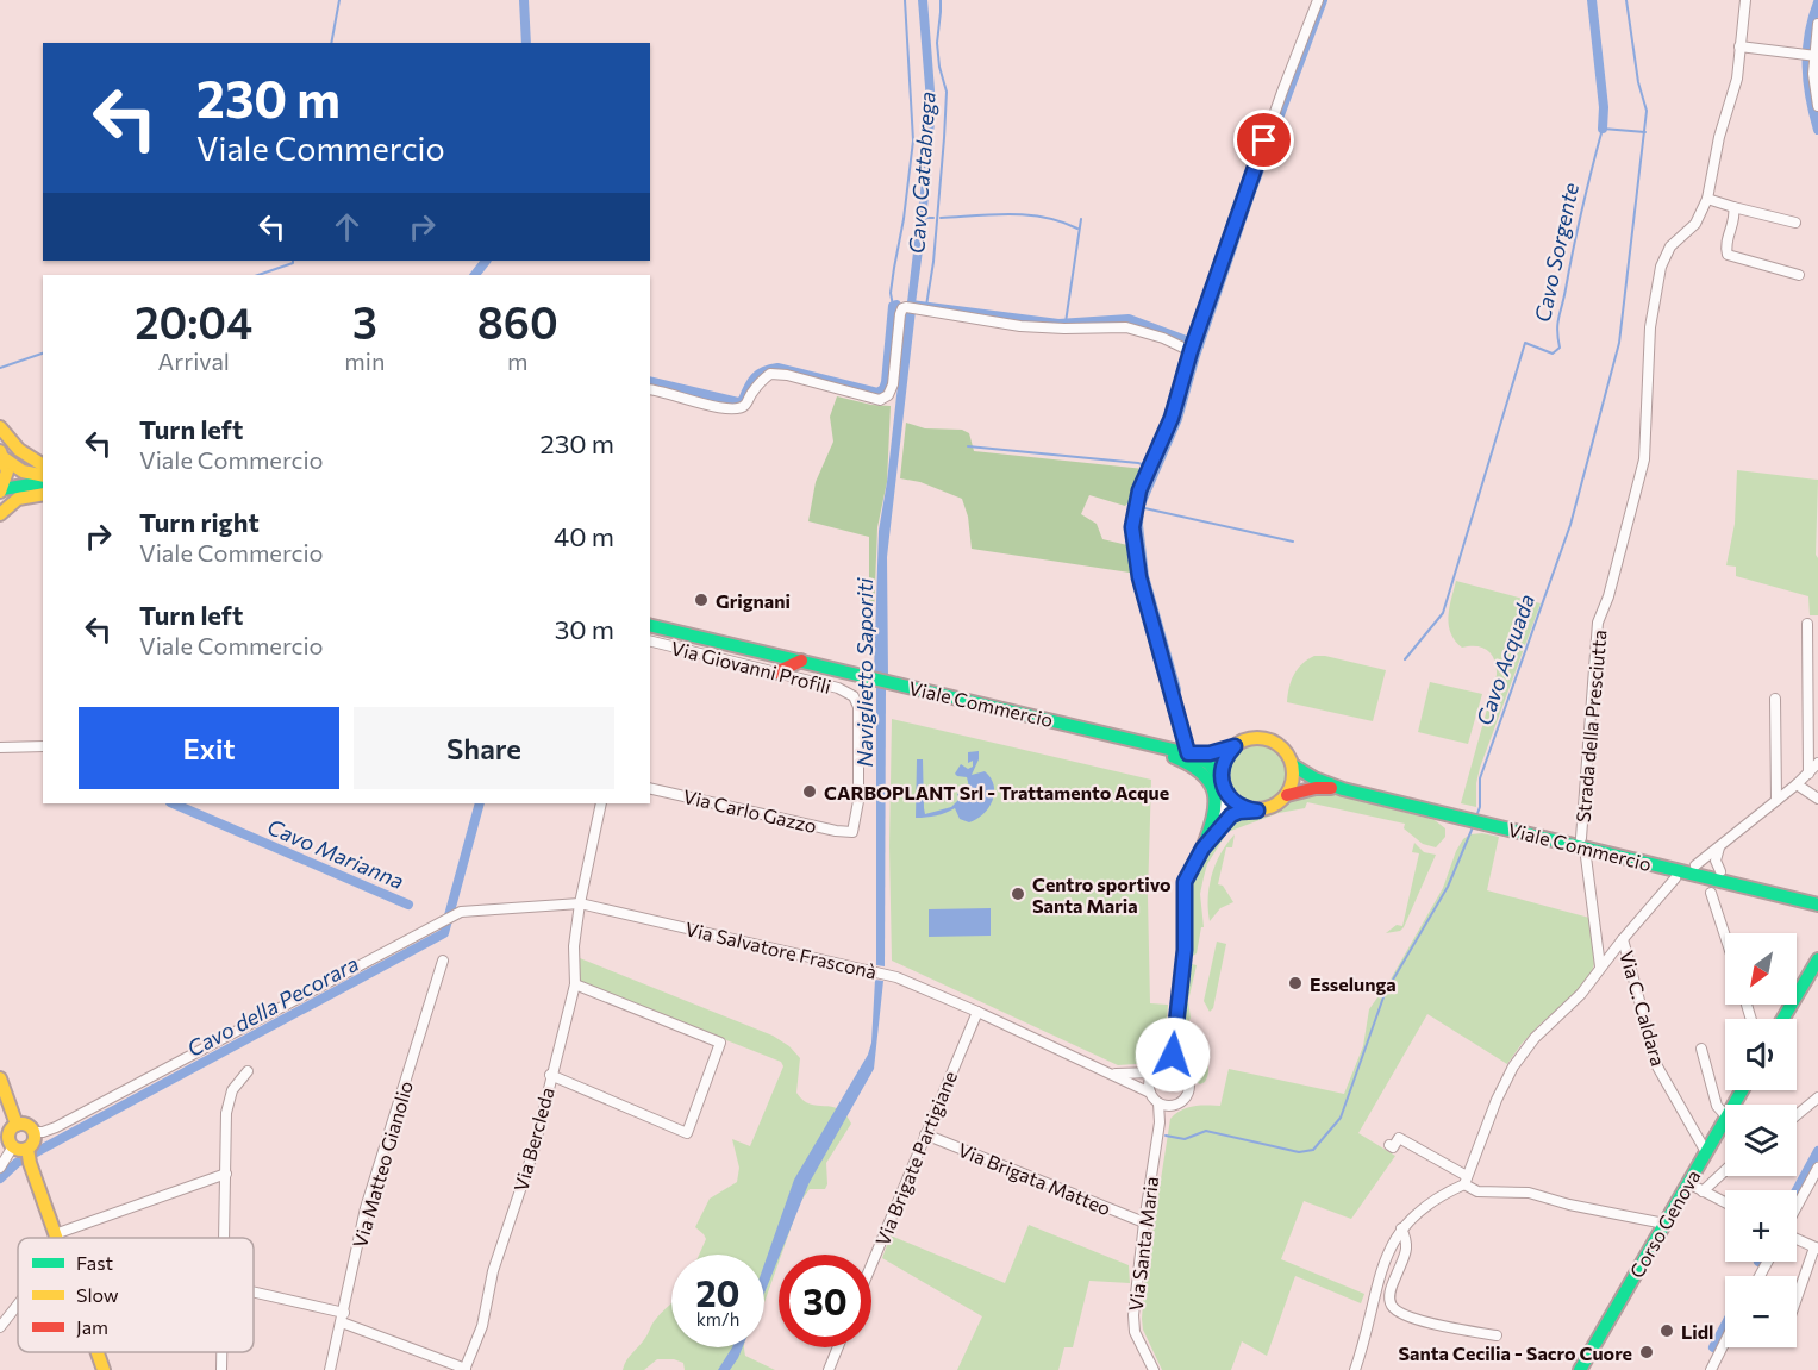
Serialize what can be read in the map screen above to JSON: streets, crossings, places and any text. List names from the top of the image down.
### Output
{
  "streets": {
    "main road": ["Viale Commercio", "Corso Genova"],
    "street": [
      "Via Giovanni Profili",
      "Strada della Presciutta",
      "Via Carlo Gazzo",
      "Via Salvatore Frasconà",
      "Via C. Caldara",
      "Via Bercleda",
      "Via Brigate Partigiane",
      "Via Matteo Gianolio",
      "Via Brigata Matteo",
      "Via Santa Maria"
    ]
  },
  "crossings": [
    ["Via Giovanni Profili", "Via Carlo Gazzo"],
    ["Viale Commercio", "Strada della Presciutta"],
    ["Viale Commercio", "Via Santa Maria"],
    ["Via Salvatore Frasconà", "Via Bercleda"],
    ["Via Salvatore Frasconà", "Via Brigate Partigiane"],
    ["Via C. Caldara", "Corso Genova"],
    ["Via Brigate Partigiane", "Via Brigata Matteo"],
    ["Via Brigata Matteo", "Via Santa Maria"]
  ],
  "water": [
    "Cavo Cattabrega",
    "Cavo Sorgente",
    "Cavo Acquada",
    "Naviglietto Saporiti",
    "Cavo Marianna",
    "Cavo della Pecorara"
  ],
  "places": [
    "Grignani",
    "CARBOPLANT Srl - Trattamento Acque",
    "Centro sportivo Santa Maria",
    "Esselunga",
    "Lidl",
    "Santa Cecilia - Sacro Cuore"
  ],
  "legend": ["Fast", "Slow", "Jam"],
  "north": "bottom left",
  "page": {
    "turn": ["230 m", "Viale Commercio"],
    "eta": [
      "20:04",
      "Arrival",
      "3",
      "min",
      "860",
      "m"
    ],
    "list": [
      {
        "name": "Turn left",
        "note": "Viale Commercio",
        "value": "230 m"
      },
      {
        "name": "Turn right",
        "note": "Viale Commercio",
        "value": "40 m"
      },
      {
        "name": "Turn left",
        "note": "Viale Commercio",
        "value": "30 m"
      }
    ],
    "buttons": ["Exit", "Share"],
    "map_buttons": ["+", "−"],
    "speed": "20 km/h",
    "limit": "30"
  }
}
